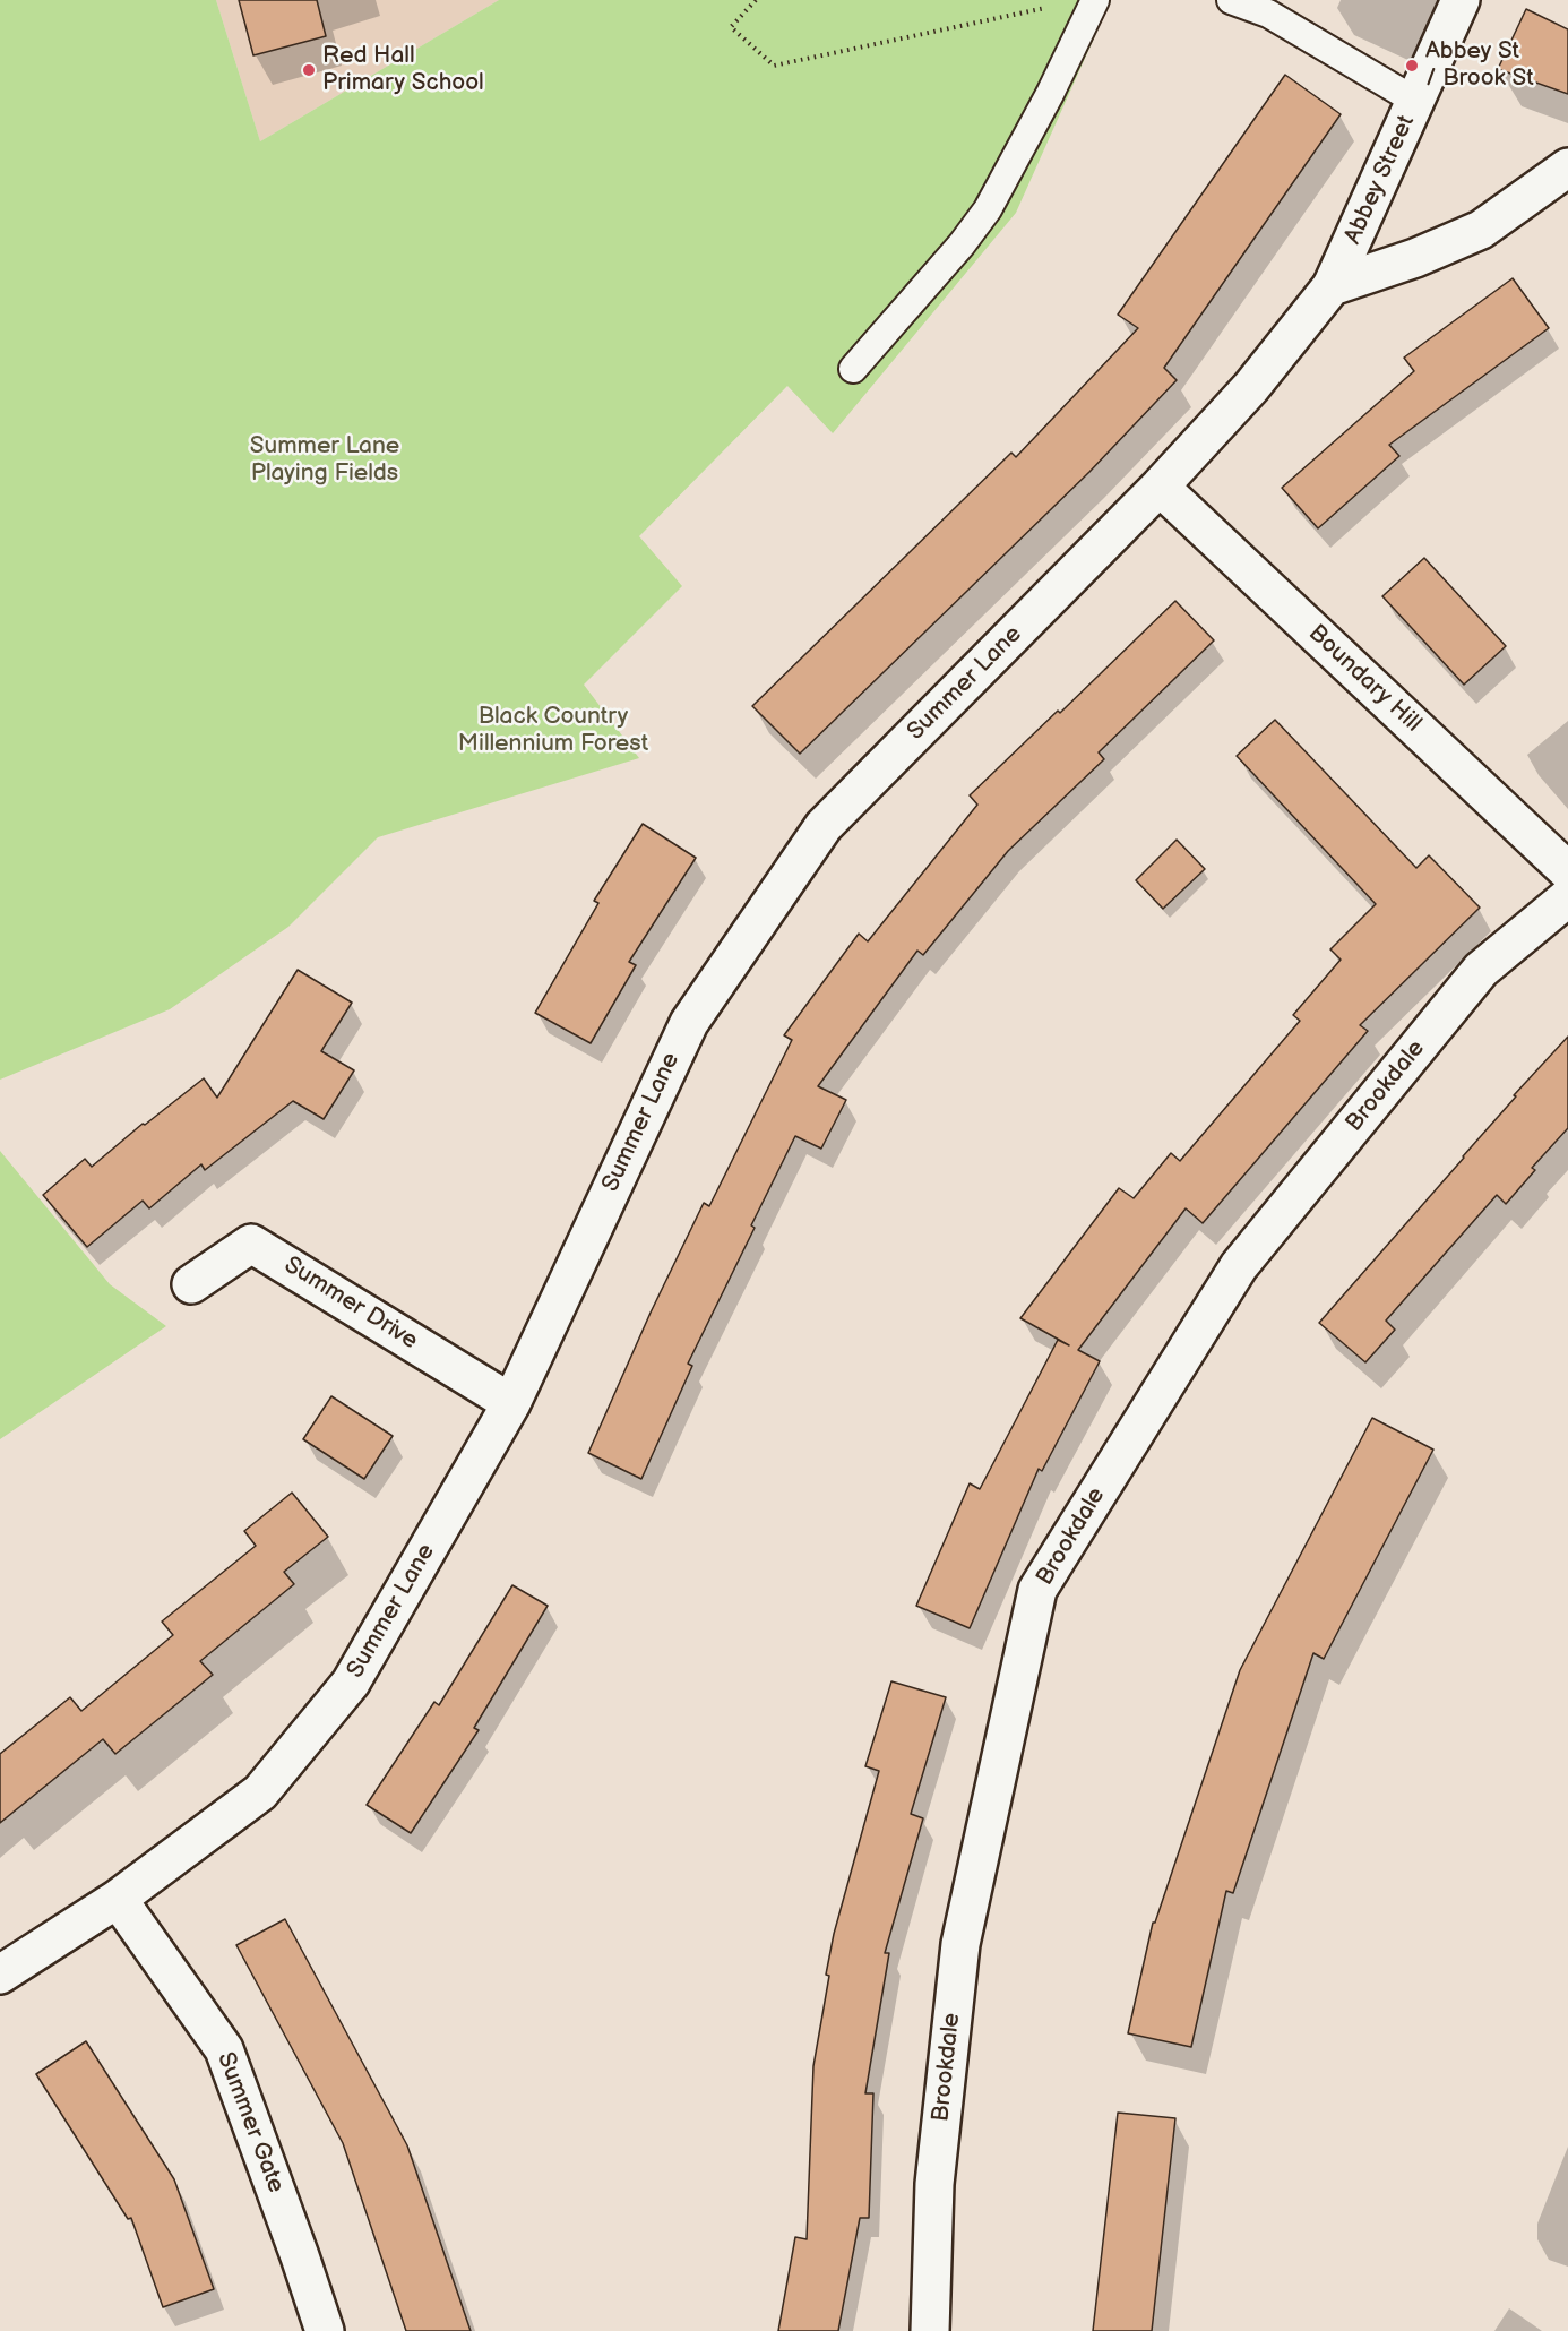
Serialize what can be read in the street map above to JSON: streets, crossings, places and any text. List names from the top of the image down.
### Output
{
  "streets": {
    "street": [
      "Abbey Street",
      "Boundary Hill",
      "Summer Lane",
      "Brookdale",
      "Summer Drive",
      "Summer Gate"
    ]
  },
  "crossings": [
    ["Abbey Street", "Summer Lane"],
    ["Boundary Hill", "Summer Lane"],
    ["Summer Lane", "Summer Drive"],
    ["Summer Lane", "Summer Gate"]
  ],
  "parks": ["Summer Lane Playing Fields", "Black Country Millennium Forest"],
  "places": ["Abbey St / Brook St", "Red Hall Primary School"]
}
